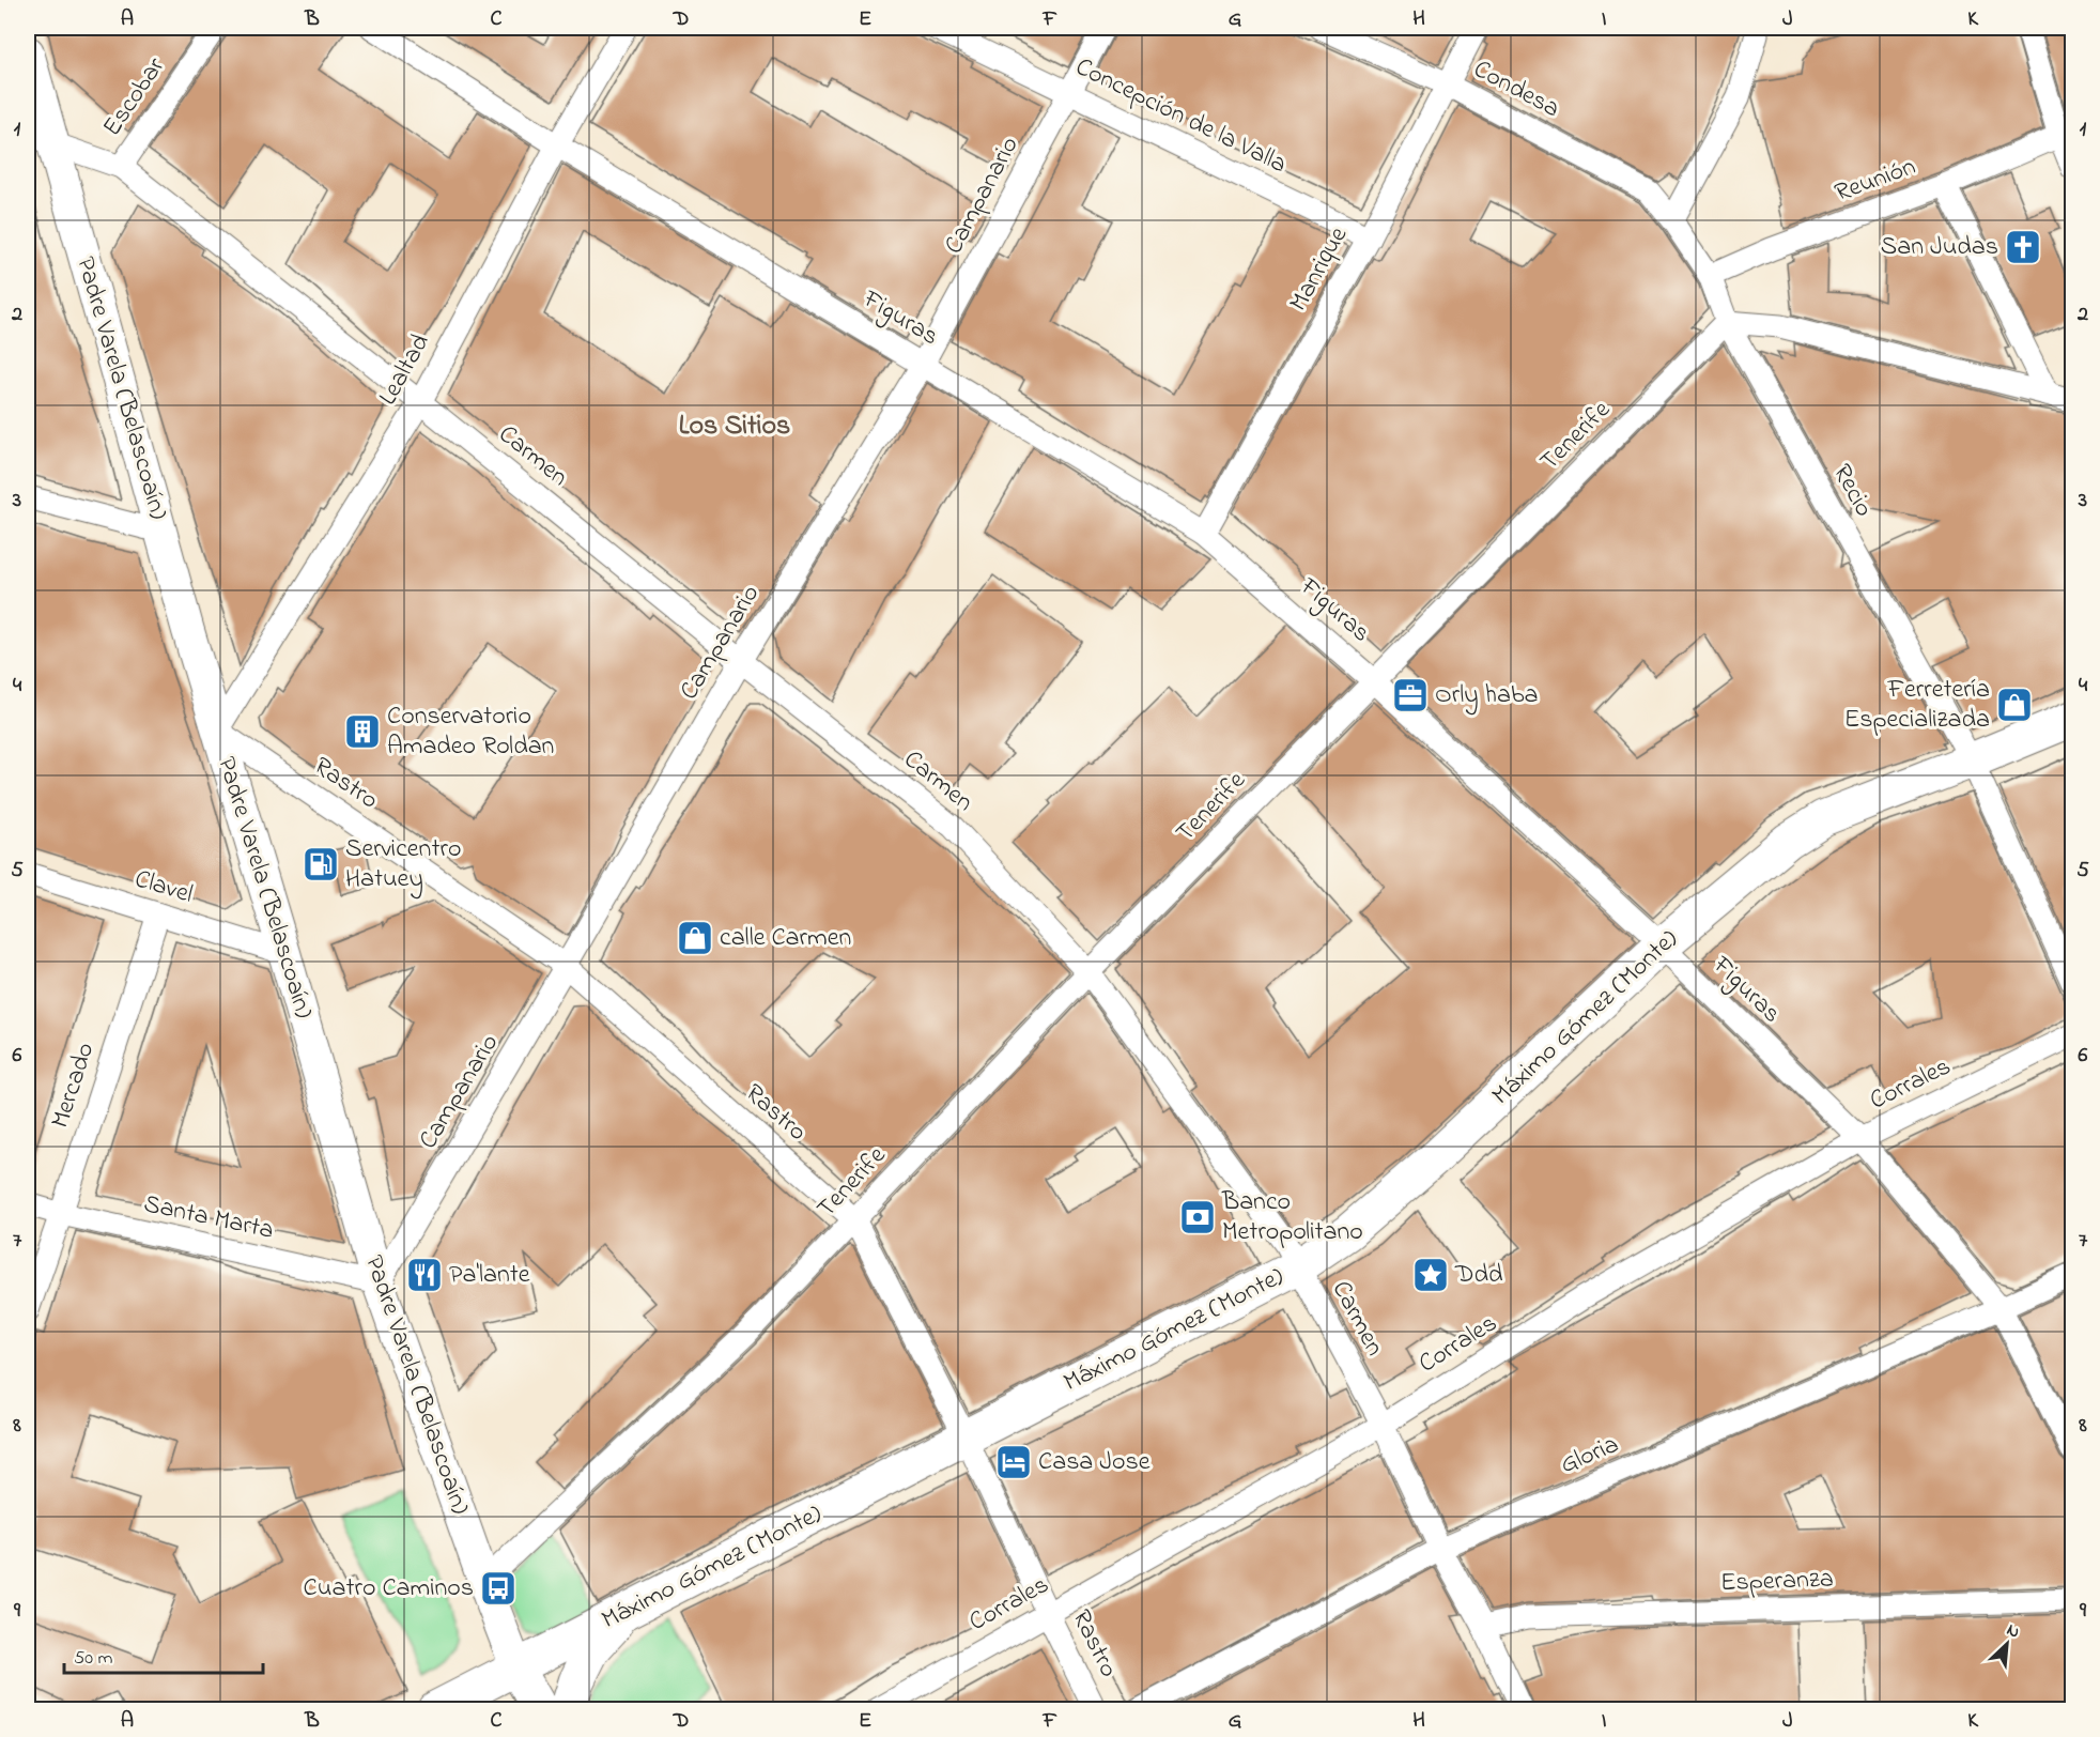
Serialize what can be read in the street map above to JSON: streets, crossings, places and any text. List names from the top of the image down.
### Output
{
  "streets": {
    "main road": ["Padre Varela (Belascoaín)", "Máximo Gómez (Monte)"],
    "street": [
      "Condesa",
      "Escobar",
      "Concepción de la Valla",
      "Reunión",
      "Campanario",
      "Manrique",
      "Figuras",
      "Lealtad",
      "Tenerife",
      "Carmen",
      "Recio",
      "Rastro",
      "Clavel",
      "Corrales",
      "Mercado",
      "Santa Marta",
      "Gloria",
      "Esperanza"
    ]
  },
  "crossings": [
    ["Condesa", "Manrique"],
    ["Condesa", "Recio"],
    ["Escobar", "Carmen"],
    ["Concepción de la Valla", "Campanario"],
    ["Concepción de la Valla", "Manrique"],
    ["Reunión", "Recio"],
    ["Campanario", "Figuras"],
    ["Campanario", "Padre Varela (Belascoaín)"],
    ["Campanario", "Carmen"],
    ["Campanario", "Rastro"],
    ["Campanario", "Santa Marta"],
    ["Manrique", "Figuras"],
    ["Figuras", "Lealtad"],
    ["Figuras", "Tenerife"],
    ["Figuras", "Máximo Gómez (Monte)"],
    ["Figuras", "Corrales"],
    ["Figuras", "Gloria"],
    ["Lealtad", "Padre Varela (Belascoaín)"],
    ["Lealtad", "Carmen"],
    ["Lealtad", "Rastro"],
    ["Padre Varela (Belascoaín)", "Tenerife"],
    ["Padre Varela (Belascoaín)", "Carmen"],
    ["Padre Varela (Belascoaín)", "Rastro"],
    ["Padre Varela (Belascoaín)", "Clavel"],
    ["Padre Varela (Belascoaín)", "Máximo Gómez (Monte)"],
    ["Padre Varela (Belascoaín)", "Santa Marta"],
    ["Tenerife", "Carmen"],
    ["Tenerife", "Recio"],
    ["Tenerife", "Rastro"],
    ["Carmen", "Máximo Gómez (Monte)"],
    ["Carmen", "Corrales"],
    ["Carmen", "Gloria"],
    ["Carmen", "Esperanza"],
    ["Recio", "Máximo Gómez (Monte)"],
    ["Rastro", "Máximo Gómez (Monte)"],
    ["Rastro", "Corrales"],
    ["Clavel", "Mercado"],
    ["Mercado", "Santa Marta"]
  ],
  "districts": ["Los Sitios"],
  "places": {
    "church": ["San Judas"],
    "office": ["Orly haba"],
    "shop": ["Ferretería Especializada", "calle Carmen"],
    "building": ["Conservatorio Amadeo Roldan"],
    "fuel station": ["Servicentro Hatuey"],
    "bank": ["Banco Metropolitano"],
    "restaurant": ["Pa'lante"],
    "place": ["Ddd"],
    "hotel": ["Casa Jose"],
    "bus stop": ["Cuatro Caminos"]
  },
  "scale_bar": "50 m",
  "north": "top right",
  "grid": {
    "columns": [
      "A",
      "B",
      "C",
      "D",
      "E",
      "F",
      "G",
      "H",
      "I",
      "J",
      "K"
    ],
    "rows": [
      "1",
      "2",
      "3",
      "4",
      "5",
      "6",
      "7",
      "8",
      "9"
    ]
  }
}
